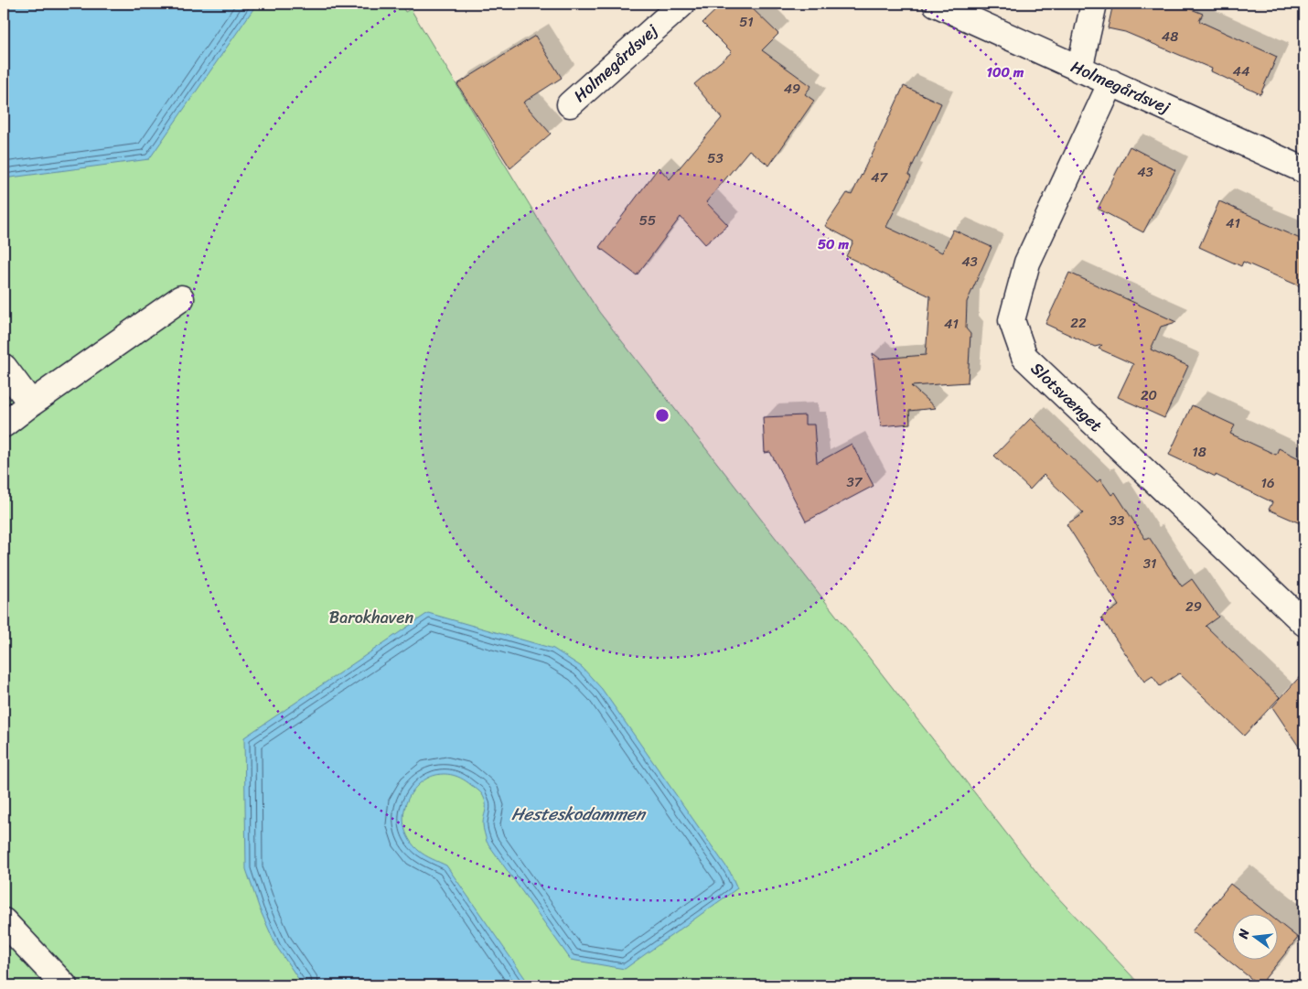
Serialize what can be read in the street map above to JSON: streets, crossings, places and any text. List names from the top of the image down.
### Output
{
  "streets": {
    "street": ["Holmegårdsvej", "Slotsvænget"]
  },
  "crossings": [
    ["Holmegårdsvej", "Slotsvænget"]
  ],
  "water": ["Hesteskodammen"],
  "parks": ["Barokhaven"],
  "house_numbers": [
    "51",
    "48",
    "44",
    "49",
    "53",
    "43",
    "47",
    "55",
    "41",
    "43",
    "22",
    "41",
    "20",
    "18",
    "37",
    "16",
    "33",
    "31",
    "29"
  ],
  "north": "left",
  "rings": ["100 m", "50 m"]
}
